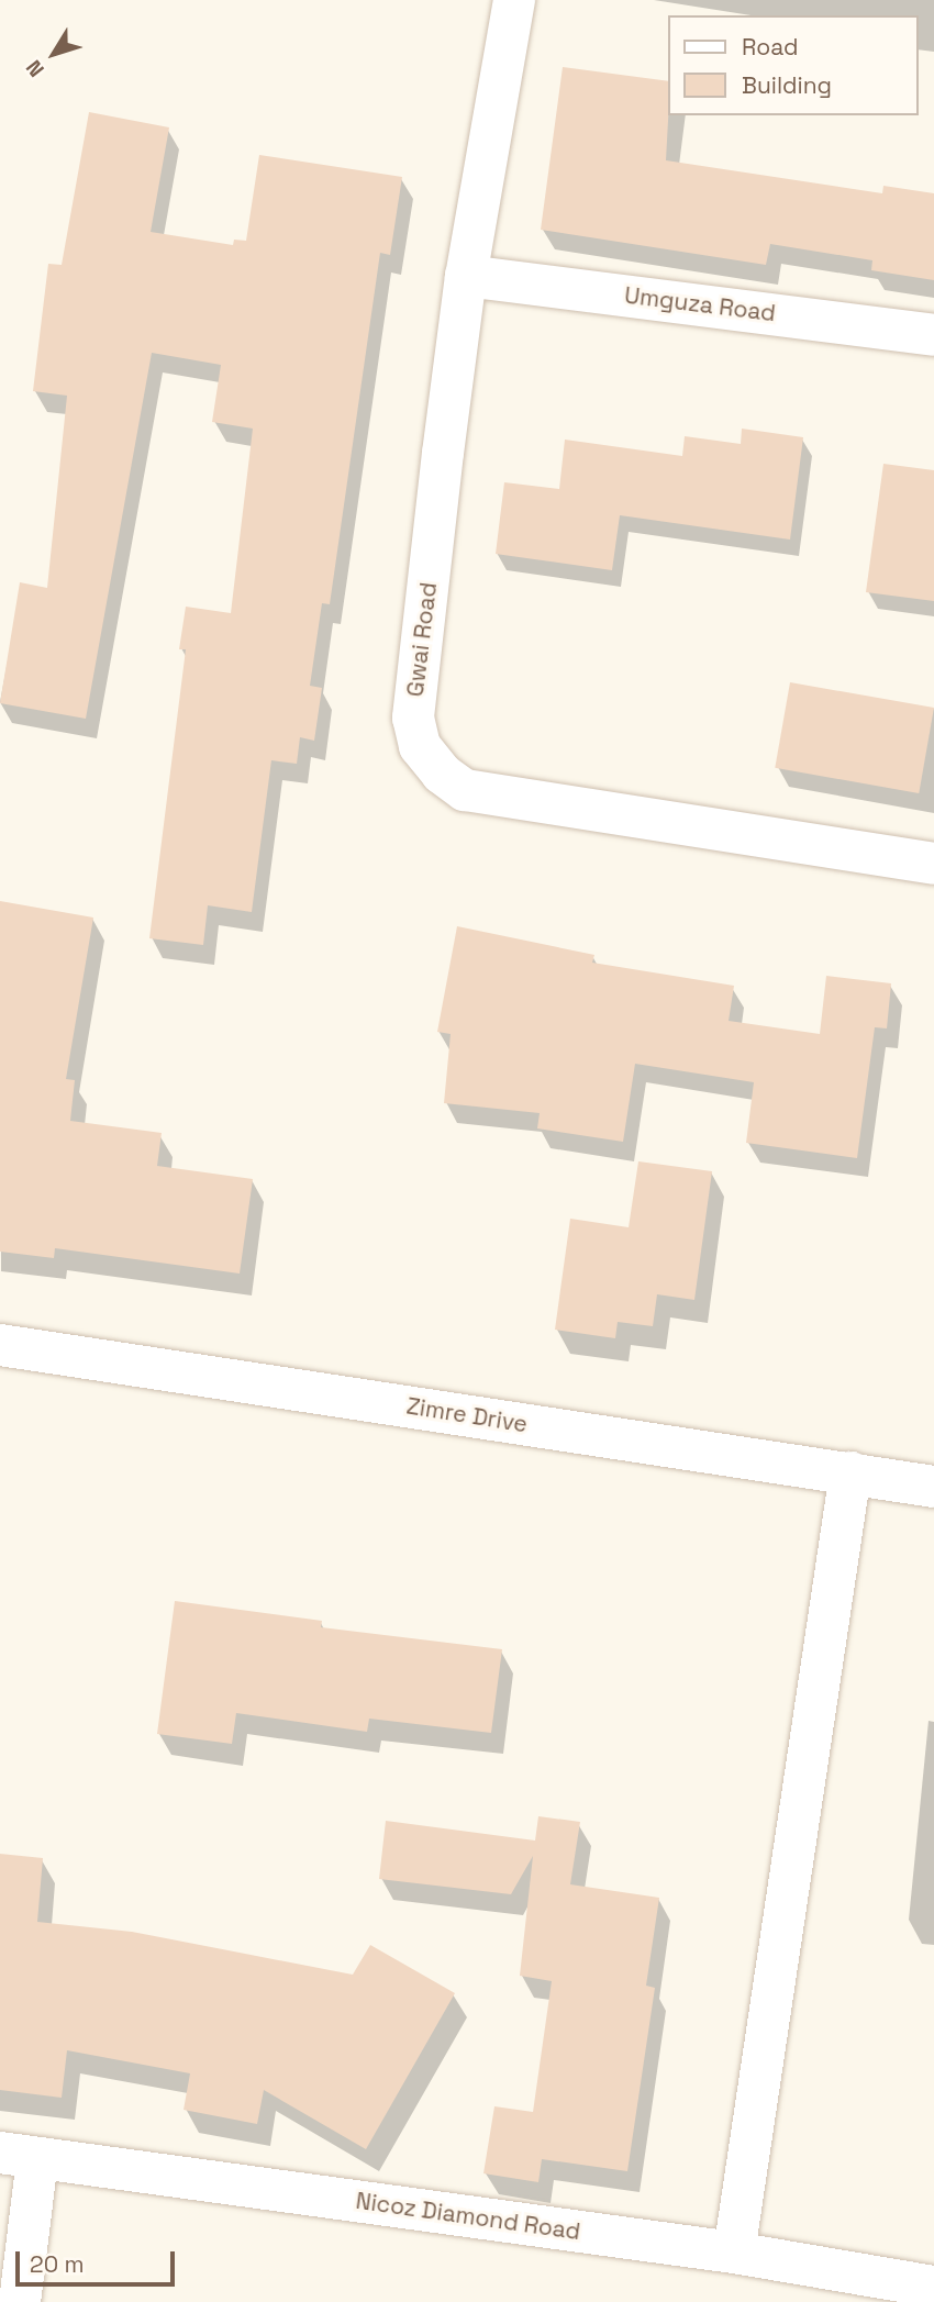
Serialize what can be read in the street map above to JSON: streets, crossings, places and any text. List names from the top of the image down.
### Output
{
  "streets": {
    "street": [
      "Umguza Road",
      "Gwai Road",
      "Zimre Drive",
      "Nicoz Diamond Road"
    ]
  },
  "crossings": [
    ["Umguza Road", "Gwai Road"]
  ],
  "legend": ["Road", "Building"],
  "scale_bar": "20 m",
  "north": "bottom left"
}
